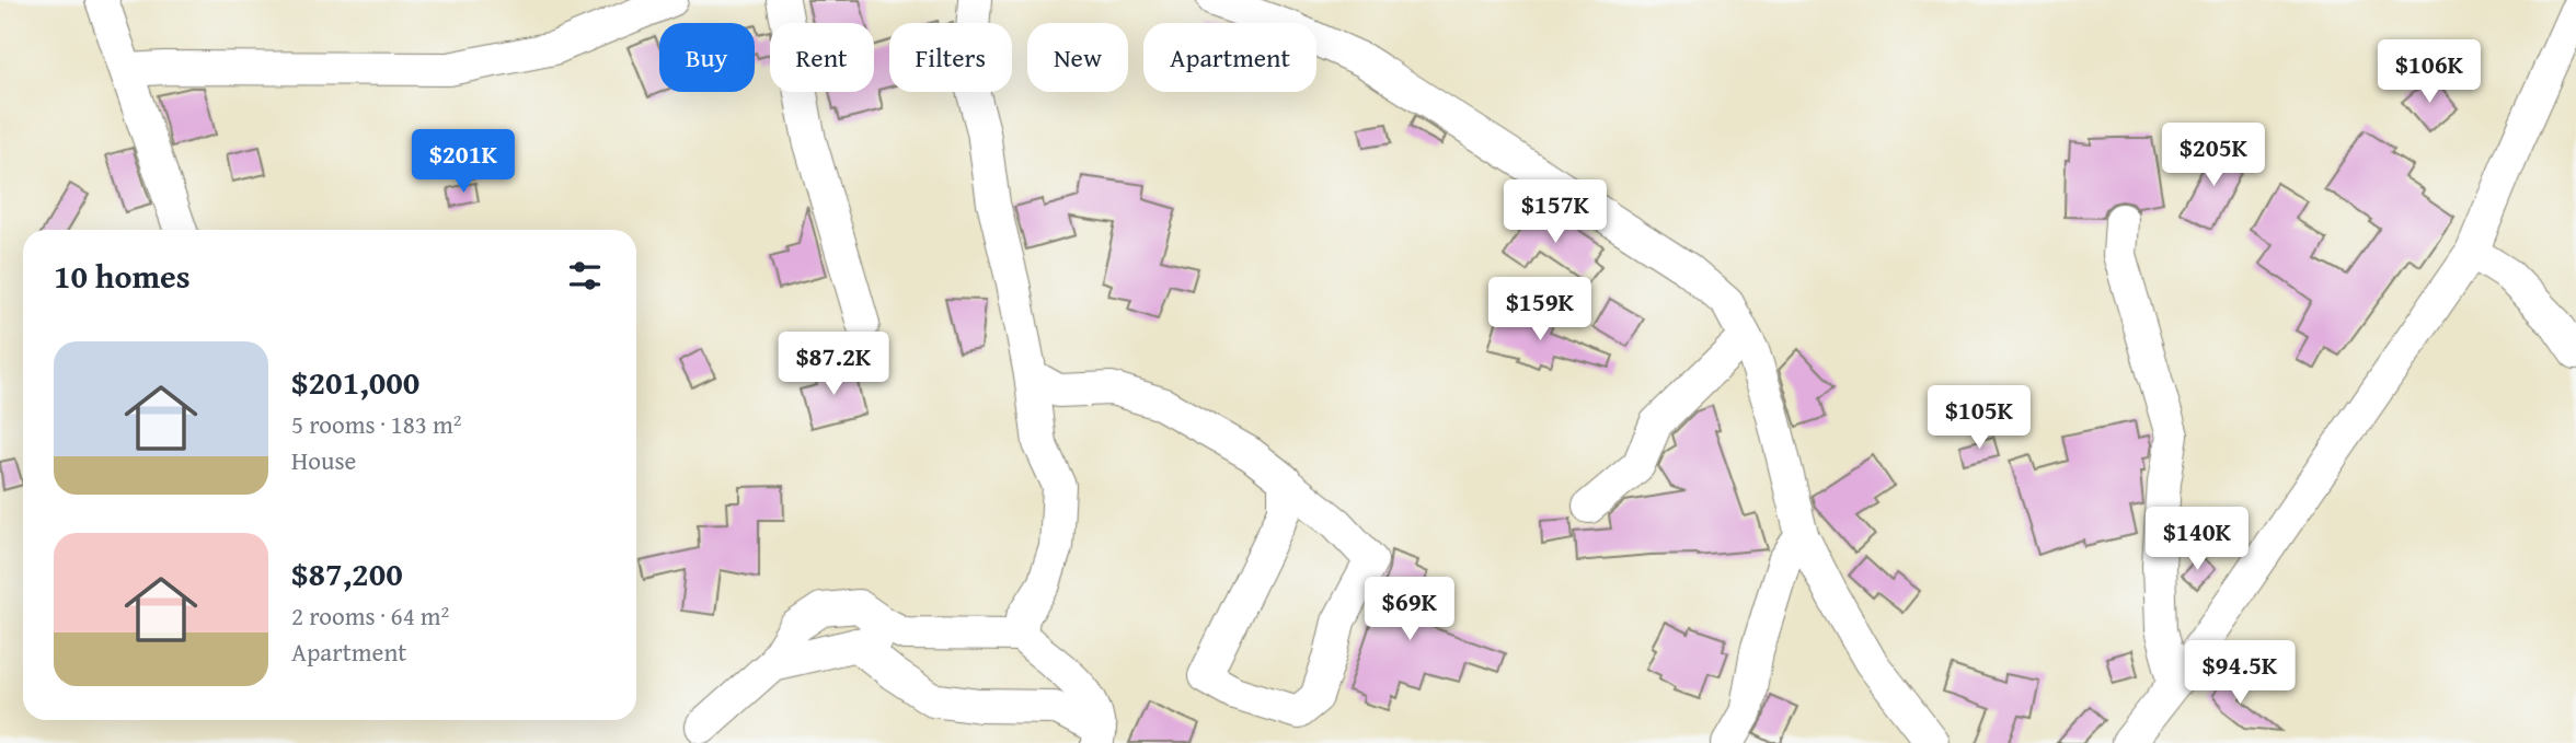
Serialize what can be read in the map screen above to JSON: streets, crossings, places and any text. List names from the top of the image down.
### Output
{
  "page": {
    "chip": [
      "Buy",
      "Rent",
      "Filters",
      "New",
      "Apartment"
    ],
    "price": [
      "$106K",
      "$205K",
      "$201K",
      "$157K",
      "$159K",
      "$87.2K",
      "$105K",
      "$140K",
      "$69K",
      "$94.5K"
    ],
    "heading": "10 homes",
    "list": [
      {
        "name": "$201,000",
        "note": "5 rooms · 183 m² · House"
      },
      {
        "name": "$87,200",
        "note": "2 rooms · 64 m² · Apartment"
      }
    ]
  }
}
